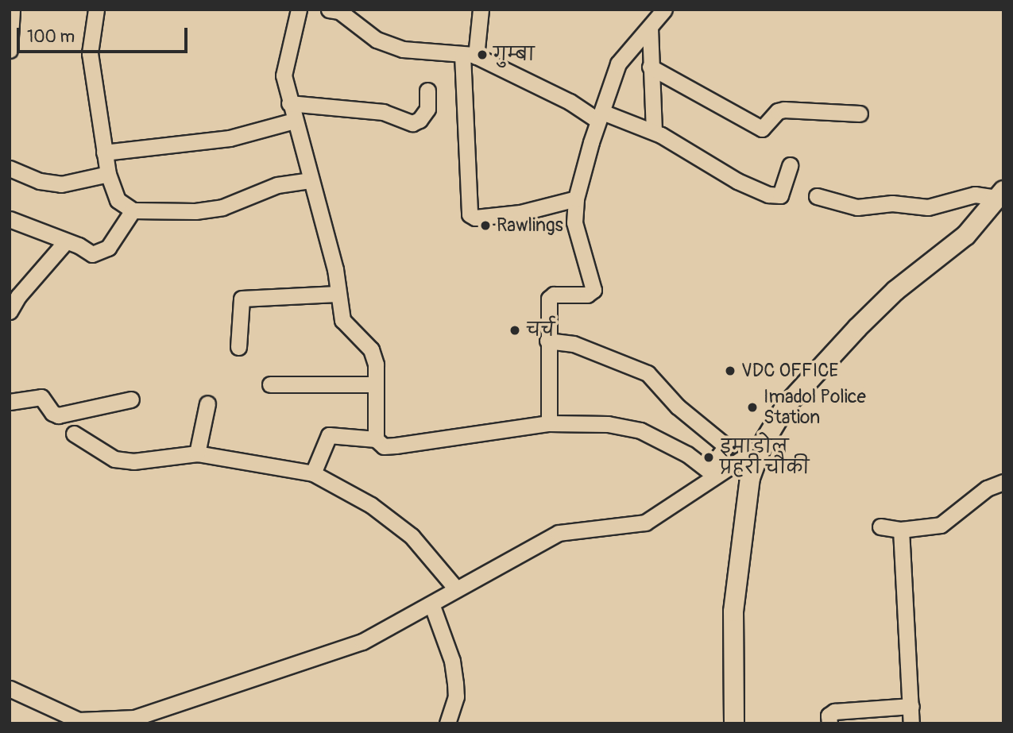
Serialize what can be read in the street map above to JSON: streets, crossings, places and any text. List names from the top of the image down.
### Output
{
  "places": [
    "गुम्बा",
    "Rawlings",
    "चर्च",
    "VDC OFFICE",
    "Imadol Police Station",
    "इमाडोल प्रहरी चौकी"
  ],
  "scale_bar": "100 m"
}
